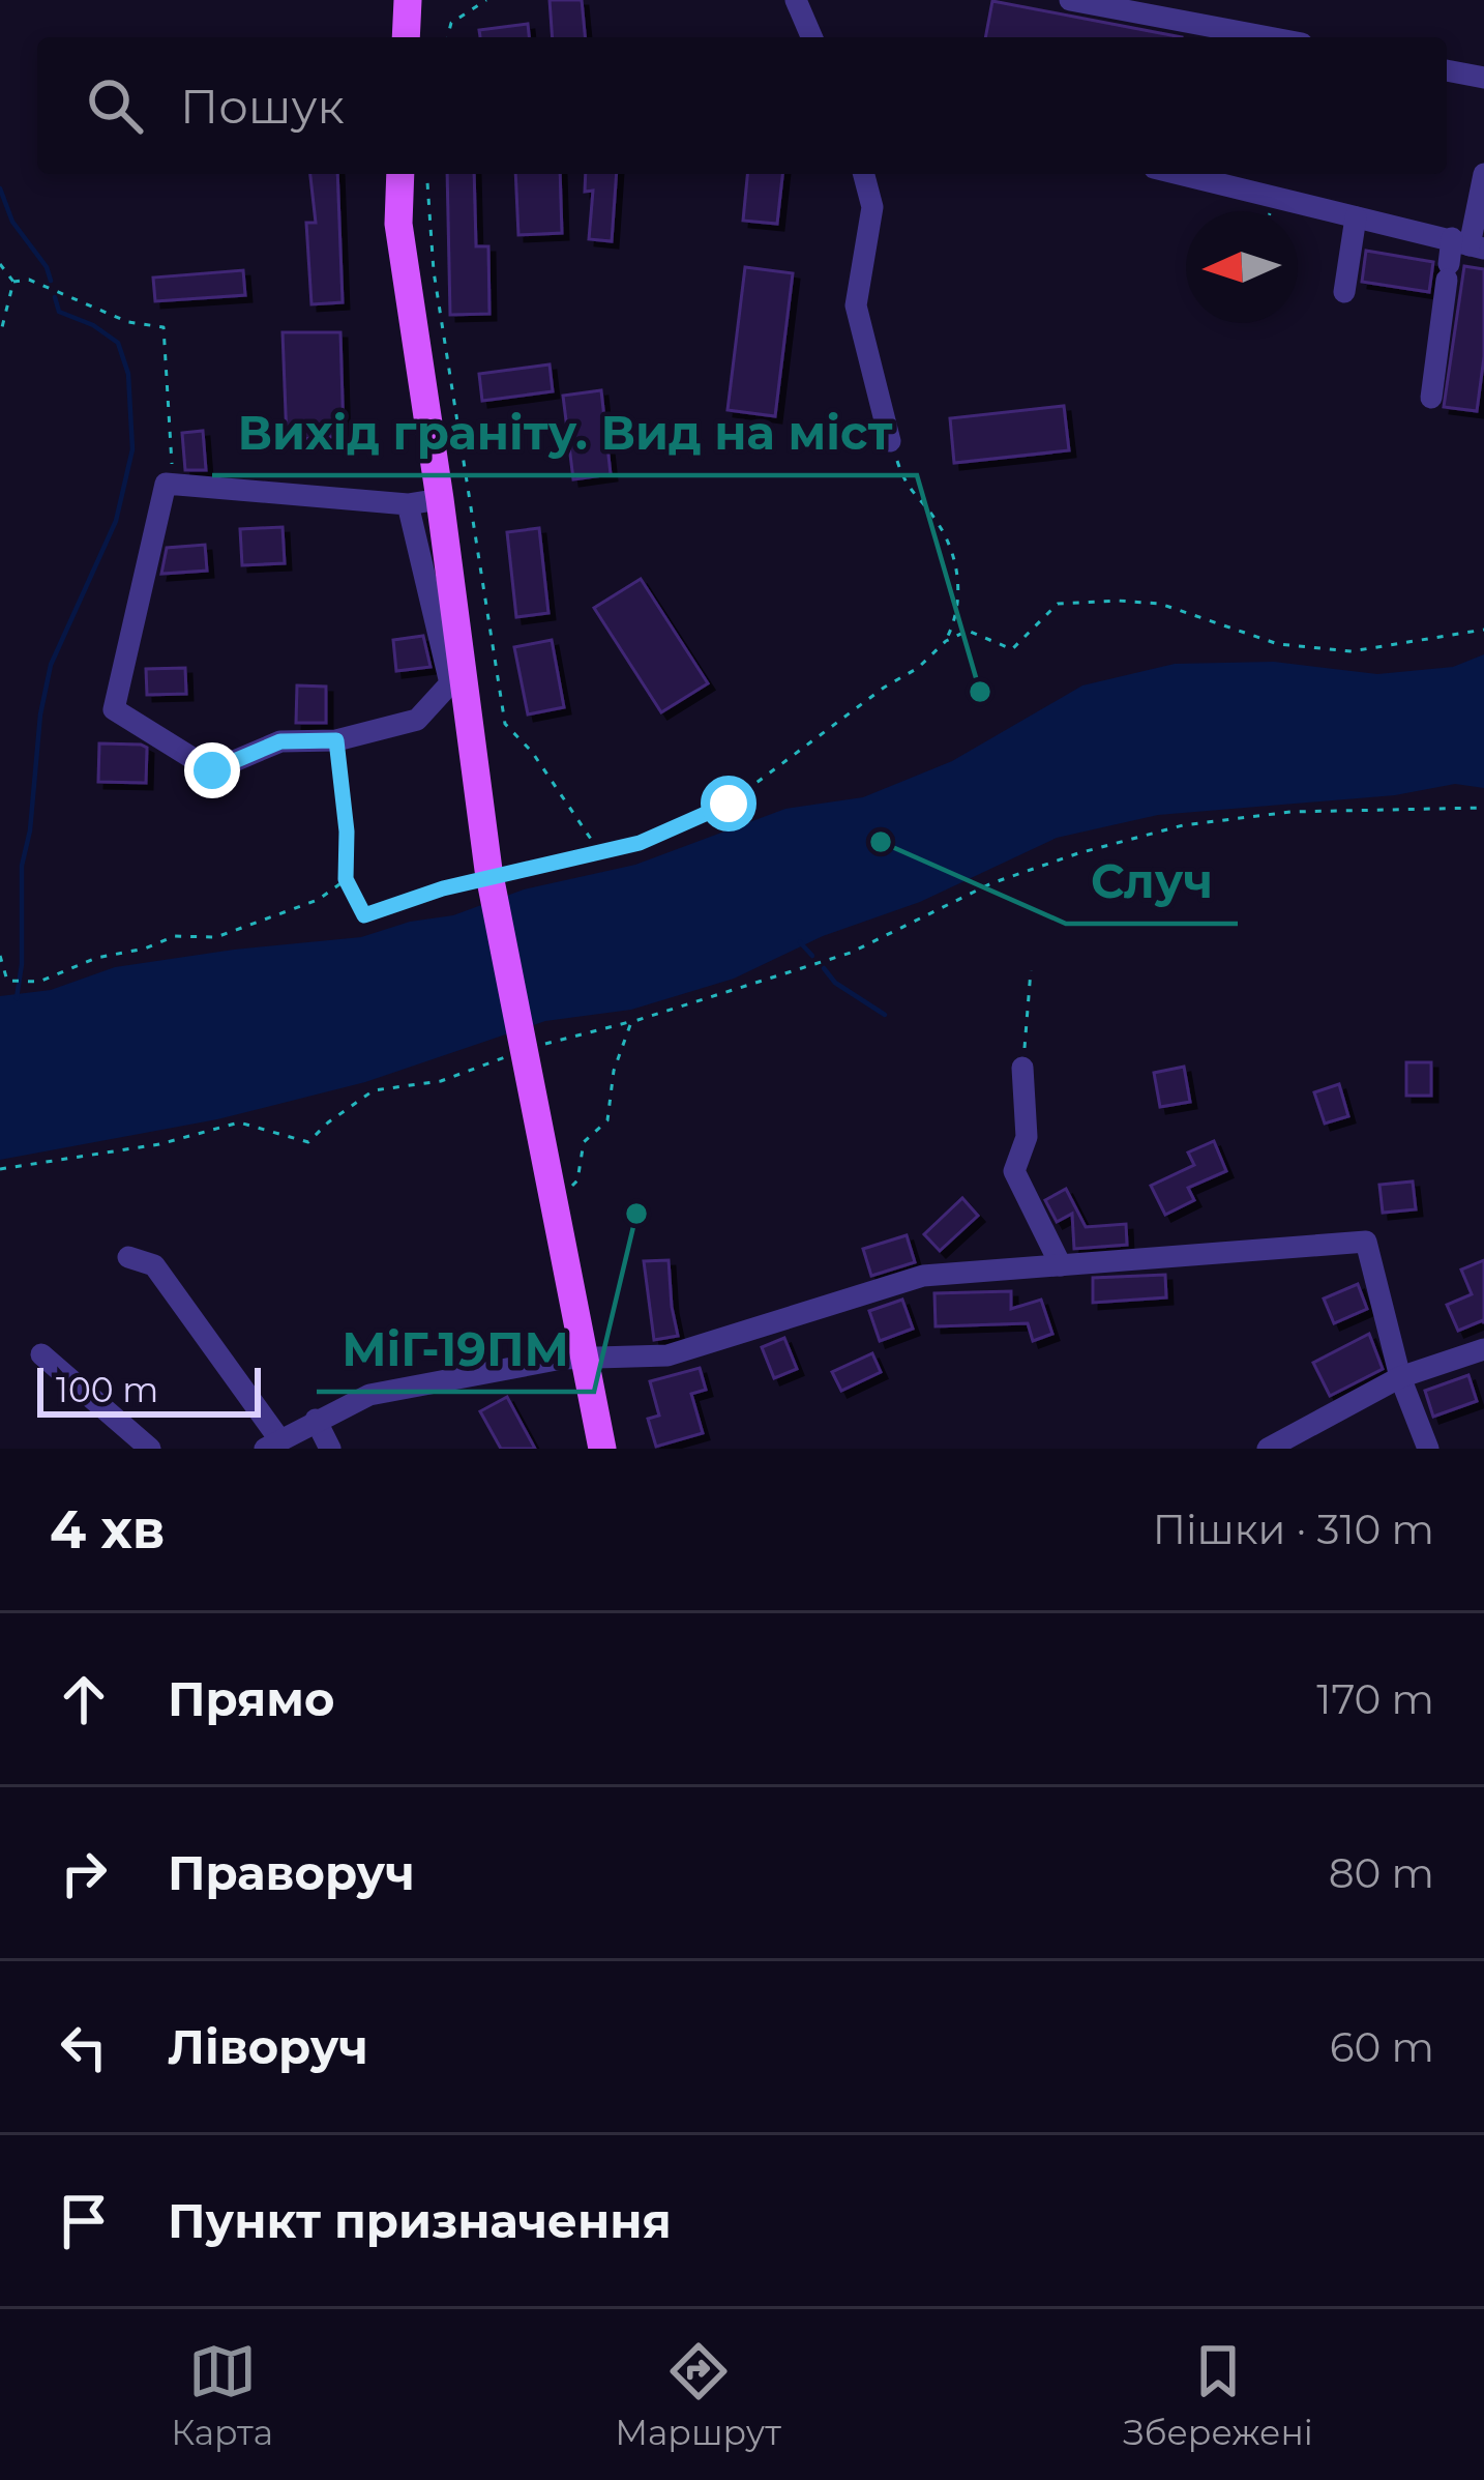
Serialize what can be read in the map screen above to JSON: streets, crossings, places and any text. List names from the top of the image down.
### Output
{
  "places": ["Вихід граніту. Вид на міст", "Случ", "МіГ-19ПМ"],
  "scale_bar": "100 m",
  "north": "left",
  "page": {
    "search": "Пошук",
    "scale": "100 m",
    "heading": ["4 хв", "Пішки · 310 m"],
    "list": [
      ["Прямо", "170 m"],
      ["Праворуч", "80 m"],
      ["Ліворуч", "60 m"],
      "Пункт призначення"
    ],
    "nav": ["Карта", "Маршрут", "Збережені"]
  }
}
